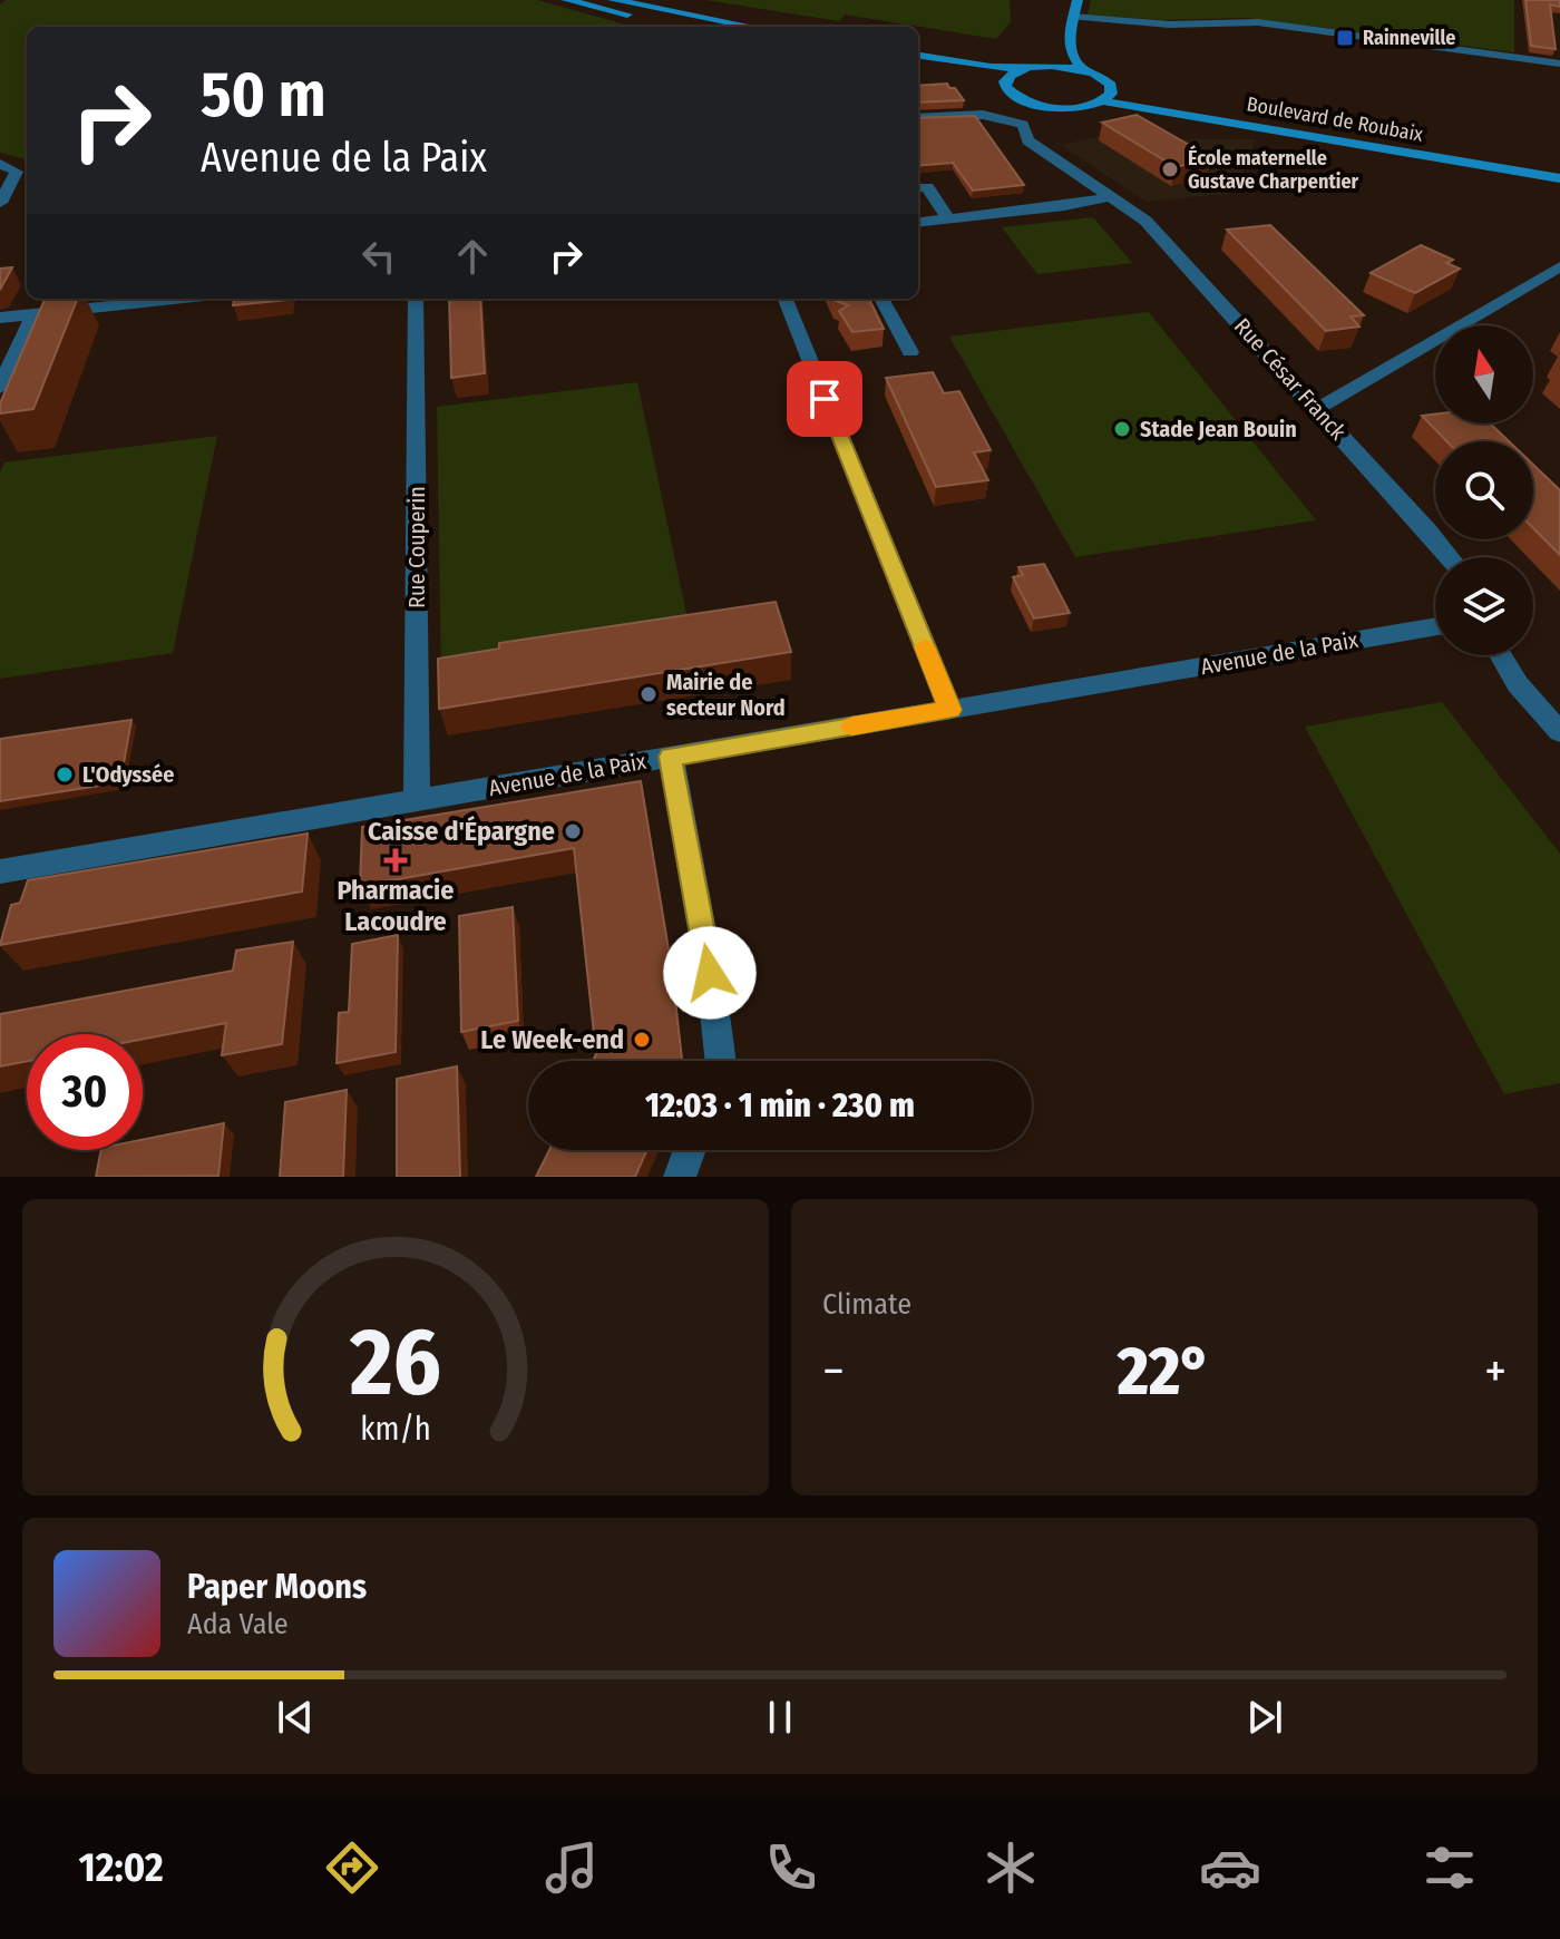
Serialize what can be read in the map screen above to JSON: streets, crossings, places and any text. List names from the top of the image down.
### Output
{
  "streets": {
    "main road": ["Boulevard de Roubaix"],
    "street": ["Rue César Franck", "Rue Couperin", "Avenue de la Paix"]
  },
  "crossings": [
    ["Rue Couperin", "Avenue de la Paix"]
  ],
  "places": {
    "transit": ["Rainneville"],
    "other": [
      "École maternelle Gustave Charpentier",
      "Stade Jean Bouin",
      "Mairie de secteur Nord",
      "L'Odyssée",
      "Caisse d'Épargne",
      "Le Week-end"
    ],
    "health": ["Pharmacie Lacoudre"]
  },
  "north": "top",
  "page": {
    "turn": ["50 m", "Avenue de la Paix"],
    "limit": "30",
    "trip": "12:03 · 1 min · 230 m",
    "tile": "Climate",
    "heat": ["−", "22°", "+"],
    "song": ["Paper Moons", "Ada Vale"],
    "tabs": "12:02",
    "gauge": ["26", "km/h"]
  }
}
